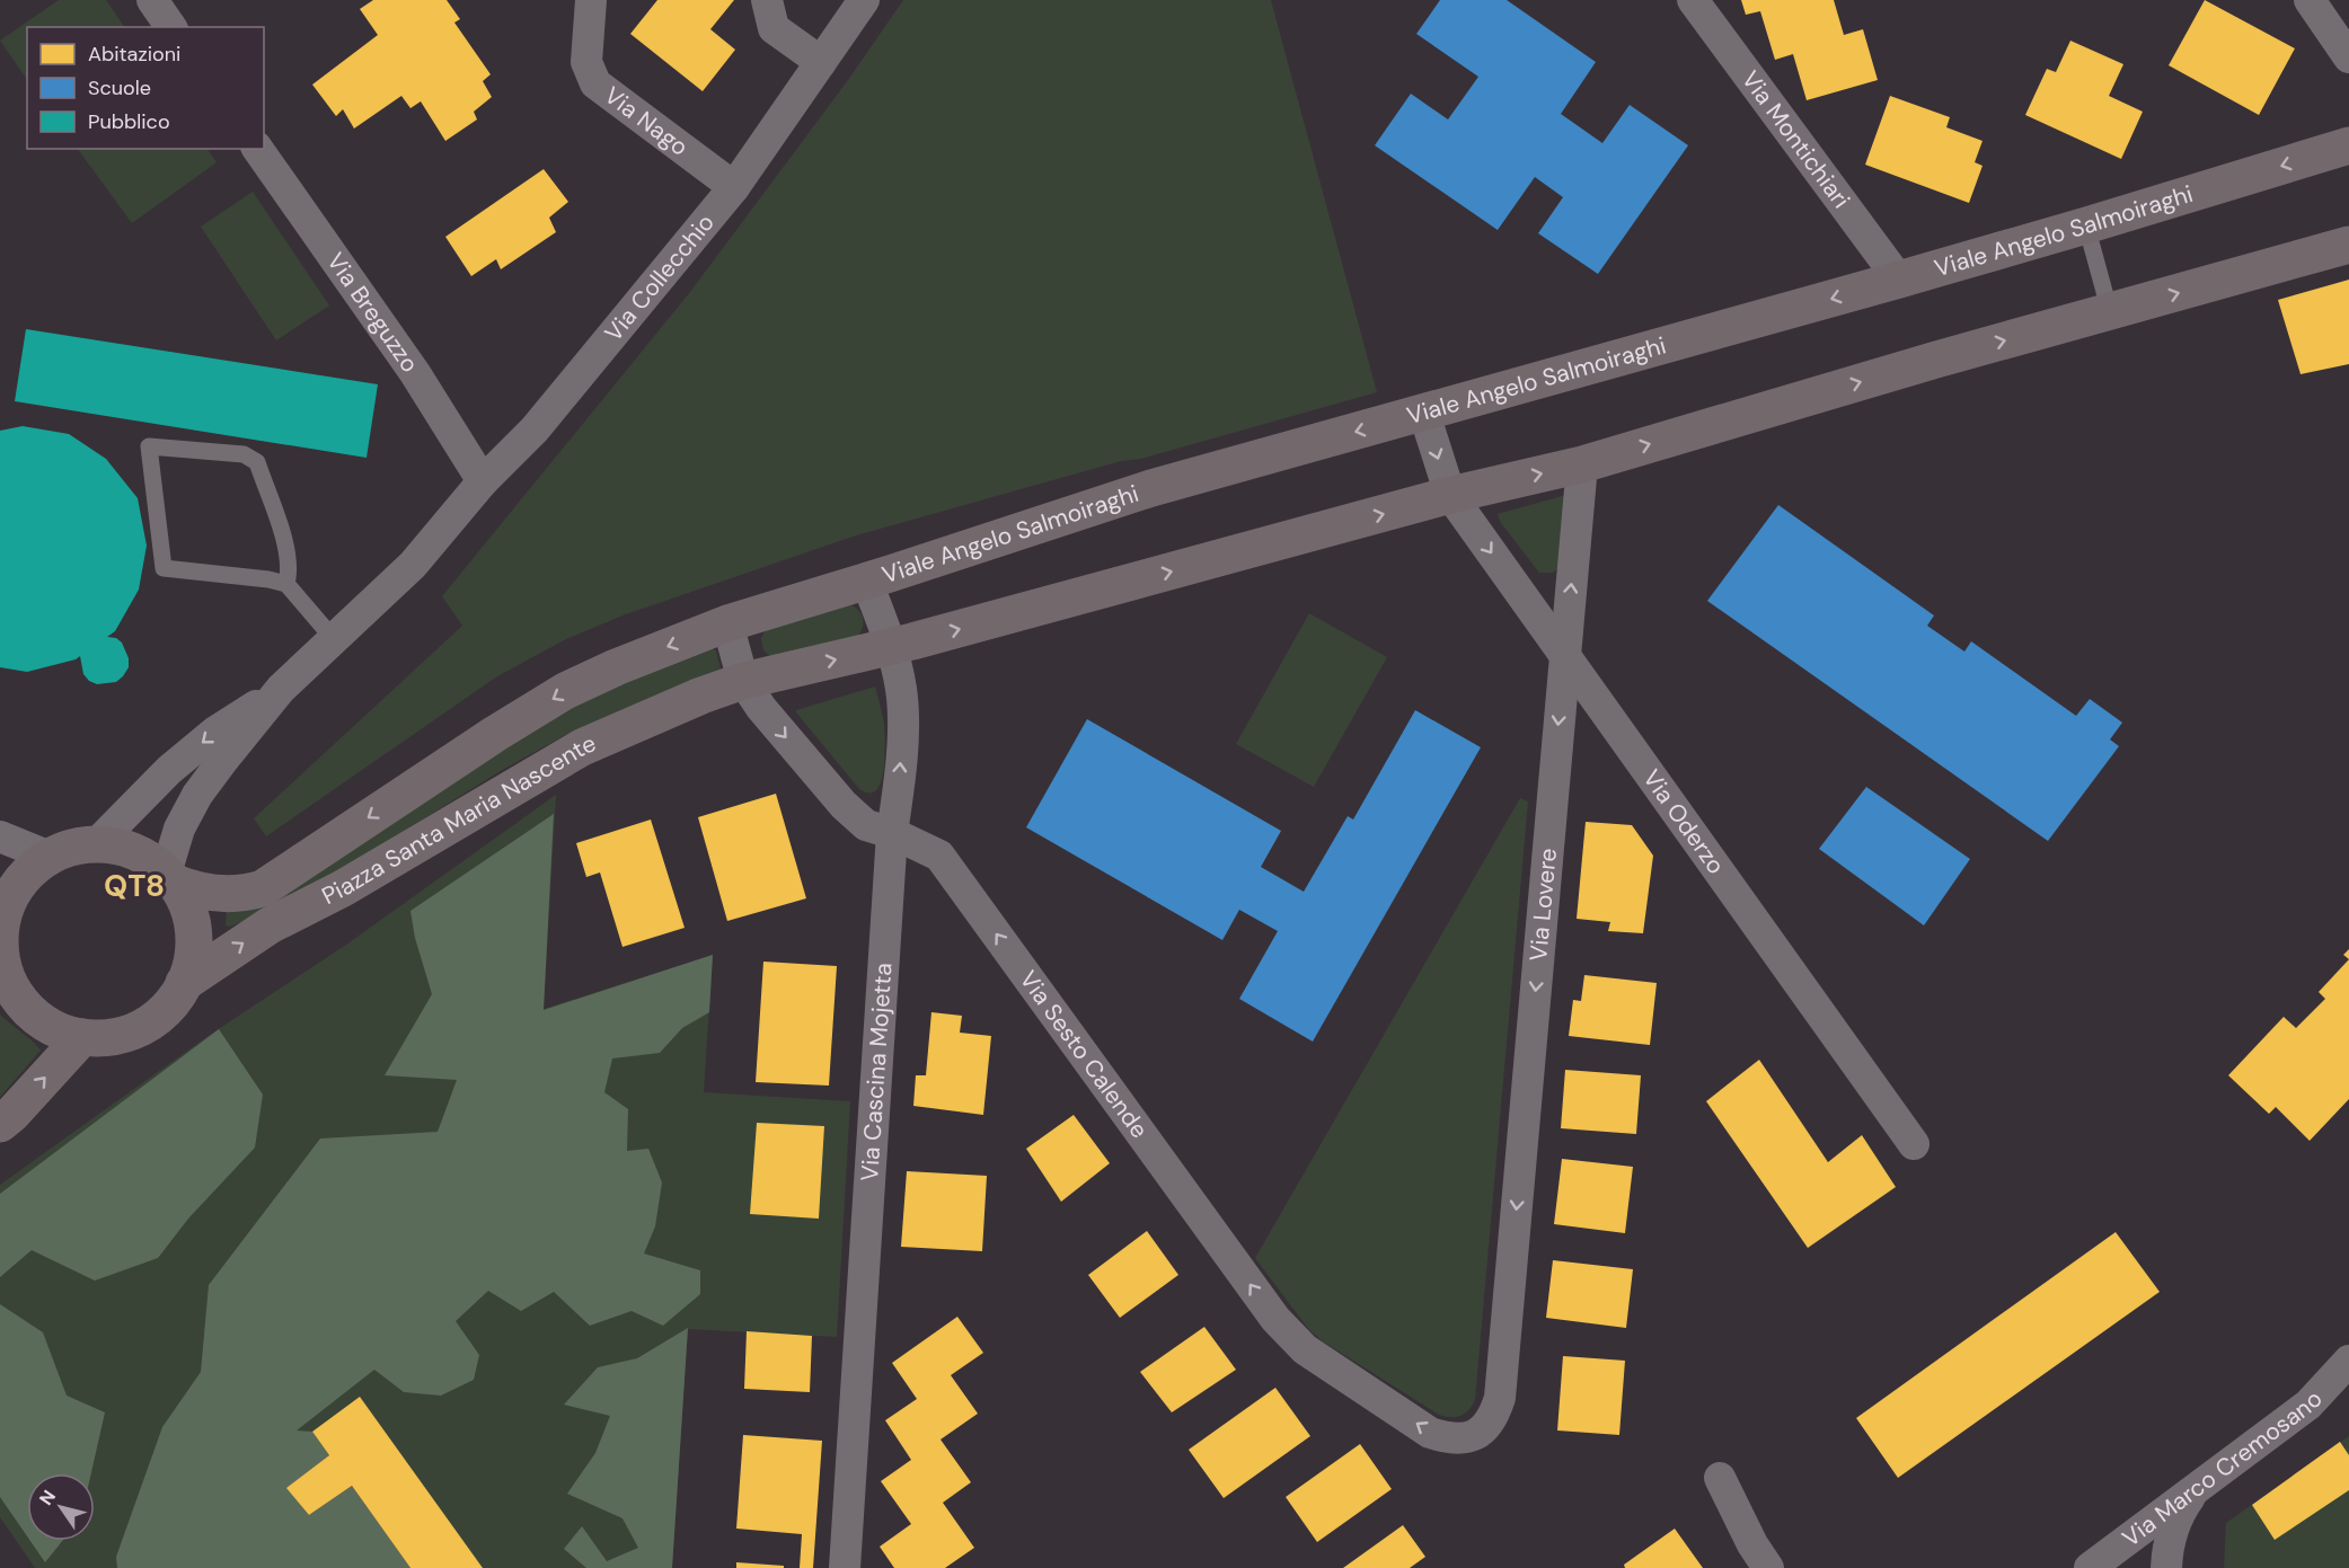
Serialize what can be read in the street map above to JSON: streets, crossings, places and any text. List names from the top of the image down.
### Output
{
  "streets": {
    "street": [
      "Via Nago",
      "Via Montichiari",
      "Viale Angelo Salmoiraghi",
      "Via Collecchio",
      "Via Breguzzo",
      "Piazza Santa Maria Nascente",
      "Via Oderzo",
      "Via Lovere",
      "Via Sesto Calende",
      "Via Cascina Mojetta",
      "Via Marco Cremosano"
    ]
  },
  "crossings": [
    ["Via Nago", "Via Collecchio"],
    ["Via Montichiari", "Viale Angelo Salmoiraghi"],
    ["Viale Angelo Salmoiraghi", "Piazza Santa Maria Nascente"],
    ["Viale Angelo Salmoiraghi", "Via Sesto Calende"],
    ["Viale Angelo Salmoiraghi", "Via Cascina Mojetta"],
    ["Via Collecchio", "Via Breguzzo"],
    ["Piazza Santa Maria Nascente", "Via Sesto Calende"],
    ["Via Oderzo", "Via Lovere"],
    ["Via Lovere", "Via Sesto Calende"],
    ["Via Sesto Calende", "Via Cascina Mojetta"]
  ],
  "one_way": ["Via Lovere"],
  "districts": ["QT8"],
  "legend": ["Abitazioni", "Scuole", "Pubblico"],
  "north": "top left"
}
